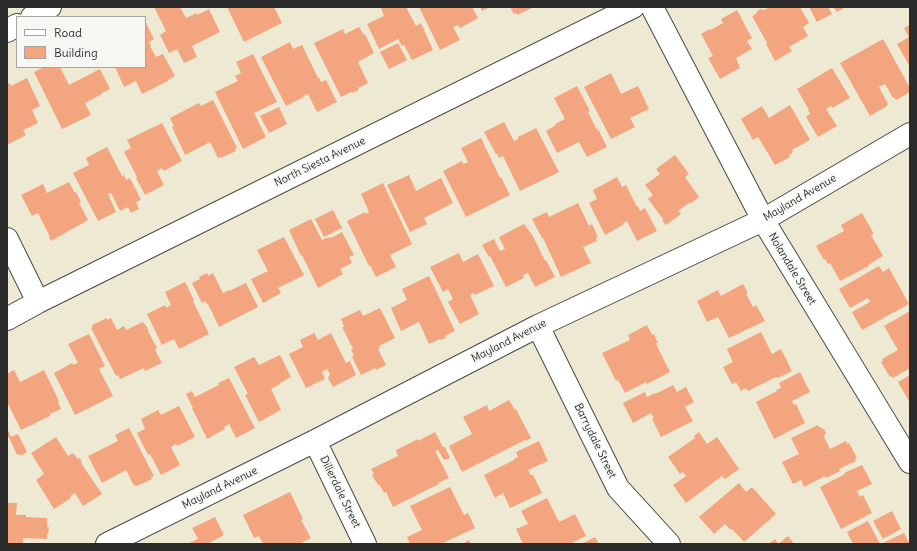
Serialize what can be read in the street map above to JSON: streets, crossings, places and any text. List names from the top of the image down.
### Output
{
  "streets": {
    "street": [
      "North Siesta Avenue",
      "Mayland Avenue",
      "Nolandale Street",
      "Barrydale Street",
      "Dillerdale Street"
    ]
  },
  "crossings": [
    ["Mayland Avenue", "Nolandale Street"],
    ["Mayland Avenue", "Barrydale Street"],
    ["Mayland Avenue", "Dillerdale Street"]
  ],
  "legend": ["Road", "Building"]
}
